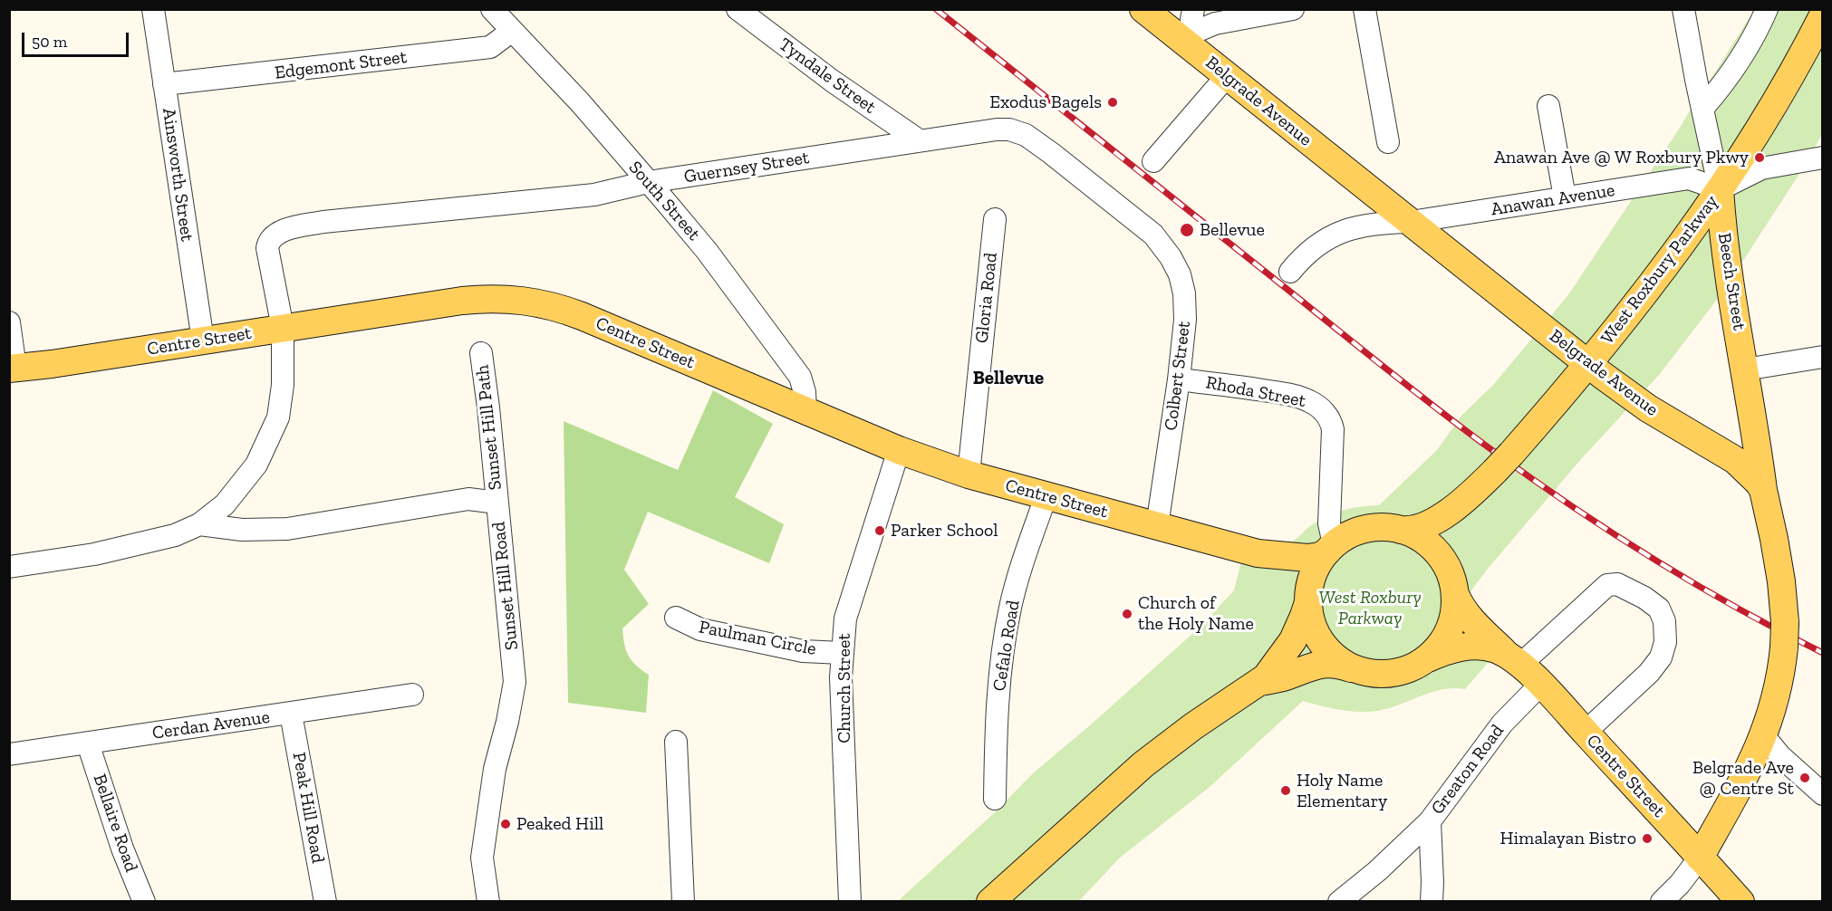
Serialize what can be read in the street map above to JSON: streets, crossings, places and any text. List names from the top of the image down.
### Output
{
  "streets": {
    "main road": [
      "Belgrade Avenue",
      "West Roxbury Parkway",
      "Beech Street",
      "Centre Street"
    ],
    "street": [
      "Edgemont Street",
      "Tyndale Street",
      "Guernsey Street",
      "Ainsworth Street",
      "Anawan Avenue",
      "South Street",
      "Gloria Road",
      "Colbert Street",
      "Rhoda Street",
      "Sunset Hill Path",
      "Sunset Hill Road",
      "Paulman Circle",
      "Cefalo Road",
      "Church Street",
      "Cerdan Avenue",
      "Greaton Road",
      "Peak Hill Road",
      "Bellaire Road"
    ]
  },
  "crossings": [
    ["Edgemont Street", "Ainsworth Street"],
    ["Edgemont Street", "South Street"],
    ["Tyndale Street", "Guernsey Street"],
    ["Belgrade Avenue", "Anawan Avenue"],
    ["Belgrade Avenue", "West Roxbury Parkway"],
    ["Belgrade Avenue", "Beech Street"],
    ["Belgrade Avenue", "Centre Street"],
    ["Guernsey Street", "South Street"],
    ["Guernsey Street", "Centre Street"],
    ["Guernsey Street", "Colbert Street"],
    ["Guernsey Street", "Sunset Hill Road"],
    ["Ainsworth Street", "Centre Street"],
    ["Anawan Avenue", "West Roxbury Parkway"],
    ["Anawan Avenue", "Beech Street"],
    ["South Street", "Centre Street"],
    ["West Roxbury Parkway", "Beech Street"],
    ["West Roxbury Parkway", "Centre Street"],
    ["West Roxbury Parkway", "Rhoda Street"],
    ["Gloria Road", "Centre Street"],
    ["Centre Street", "Colbert Street"],
    ["Centre Street", "Rhoda Street"],
    ["Centre Street", "Cefalo Road"],
    ["Centre Street", "Church Street"],
    ["Centre Street", "Greaton Road"],
    ["Colbert Street", "Rhoda Street"],
    ["Sunset Hill Path", "Sunset Hill Road"],
    ["Paulman Circle", "Church Street"],
    ["Cerdan Avenue", "Peak Hill Road"],
    ["Cerdan Avenue", "Bellaire Road"]
  ],
  "districts": ["Bellevue"],
  "parks": ["West Roxbury Parkway"],
  "places": [
    "Exodus Bagels",
    "Anawan Ave @ W Roxbury Pkwy",
    "Bellevue",
    "Parker School",
    "Church of the Holy Name",
    "Belgrade Ave @ Centre St",
    "Holy Name Elementary",
    "Peaked Hill",
    "Himalayan Bistro"
  ],
  "scale_bar": "50 m"
}
